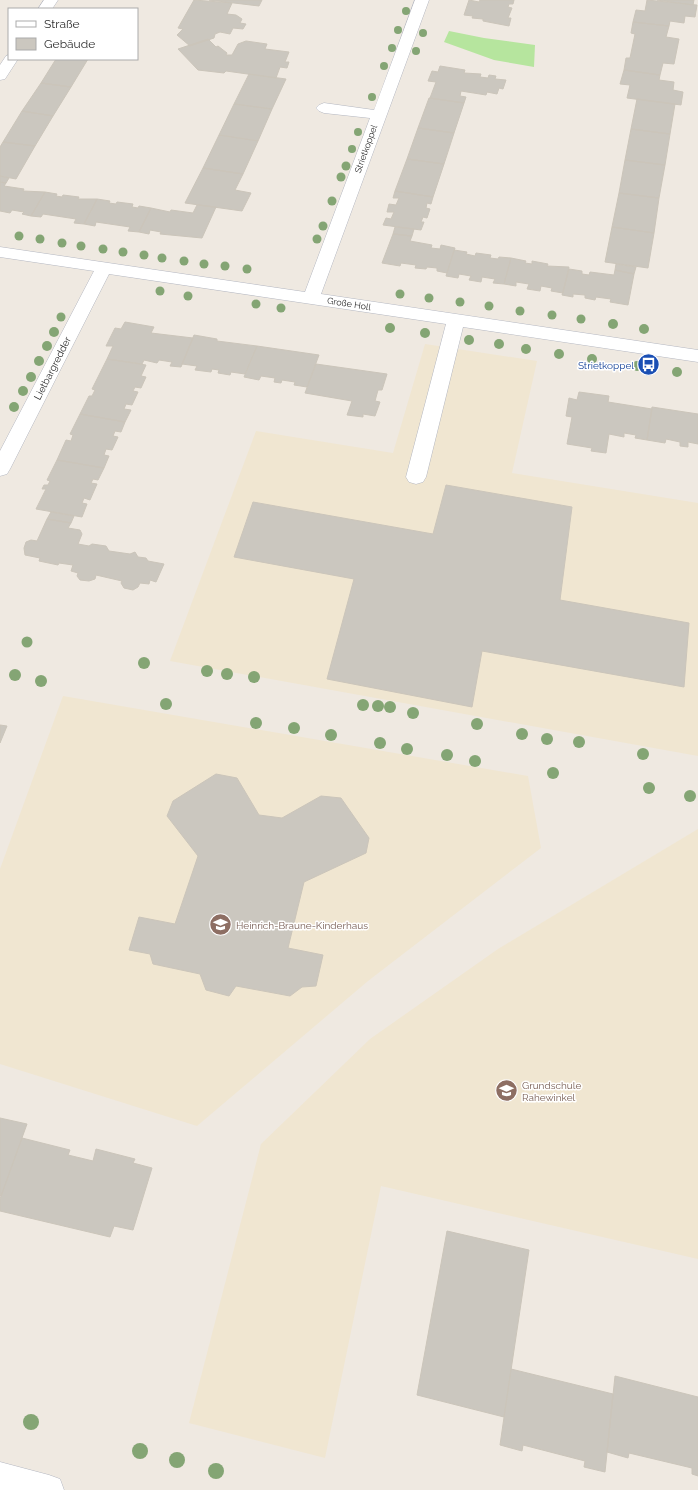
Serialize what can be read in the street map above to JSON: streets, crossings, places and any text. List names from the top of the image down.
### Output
{
  "streets": {
    "street": ["Strietkoppel", "Große Holl", "Lietbargredder"]
  },
  "crossings": [
    ["Strietkoppel", "Große Holl"],
    ["Große Holl", "Lietbargredder"]
  ],
  "places": {
    "bus stop": ["Strietkoppel"],
    "school or university": ["Heinrich-Braune-Kinderhaus", "Grundschule Rahewinkel"]
  },
  "legend": ["Straße", "Gebäude"]
}
